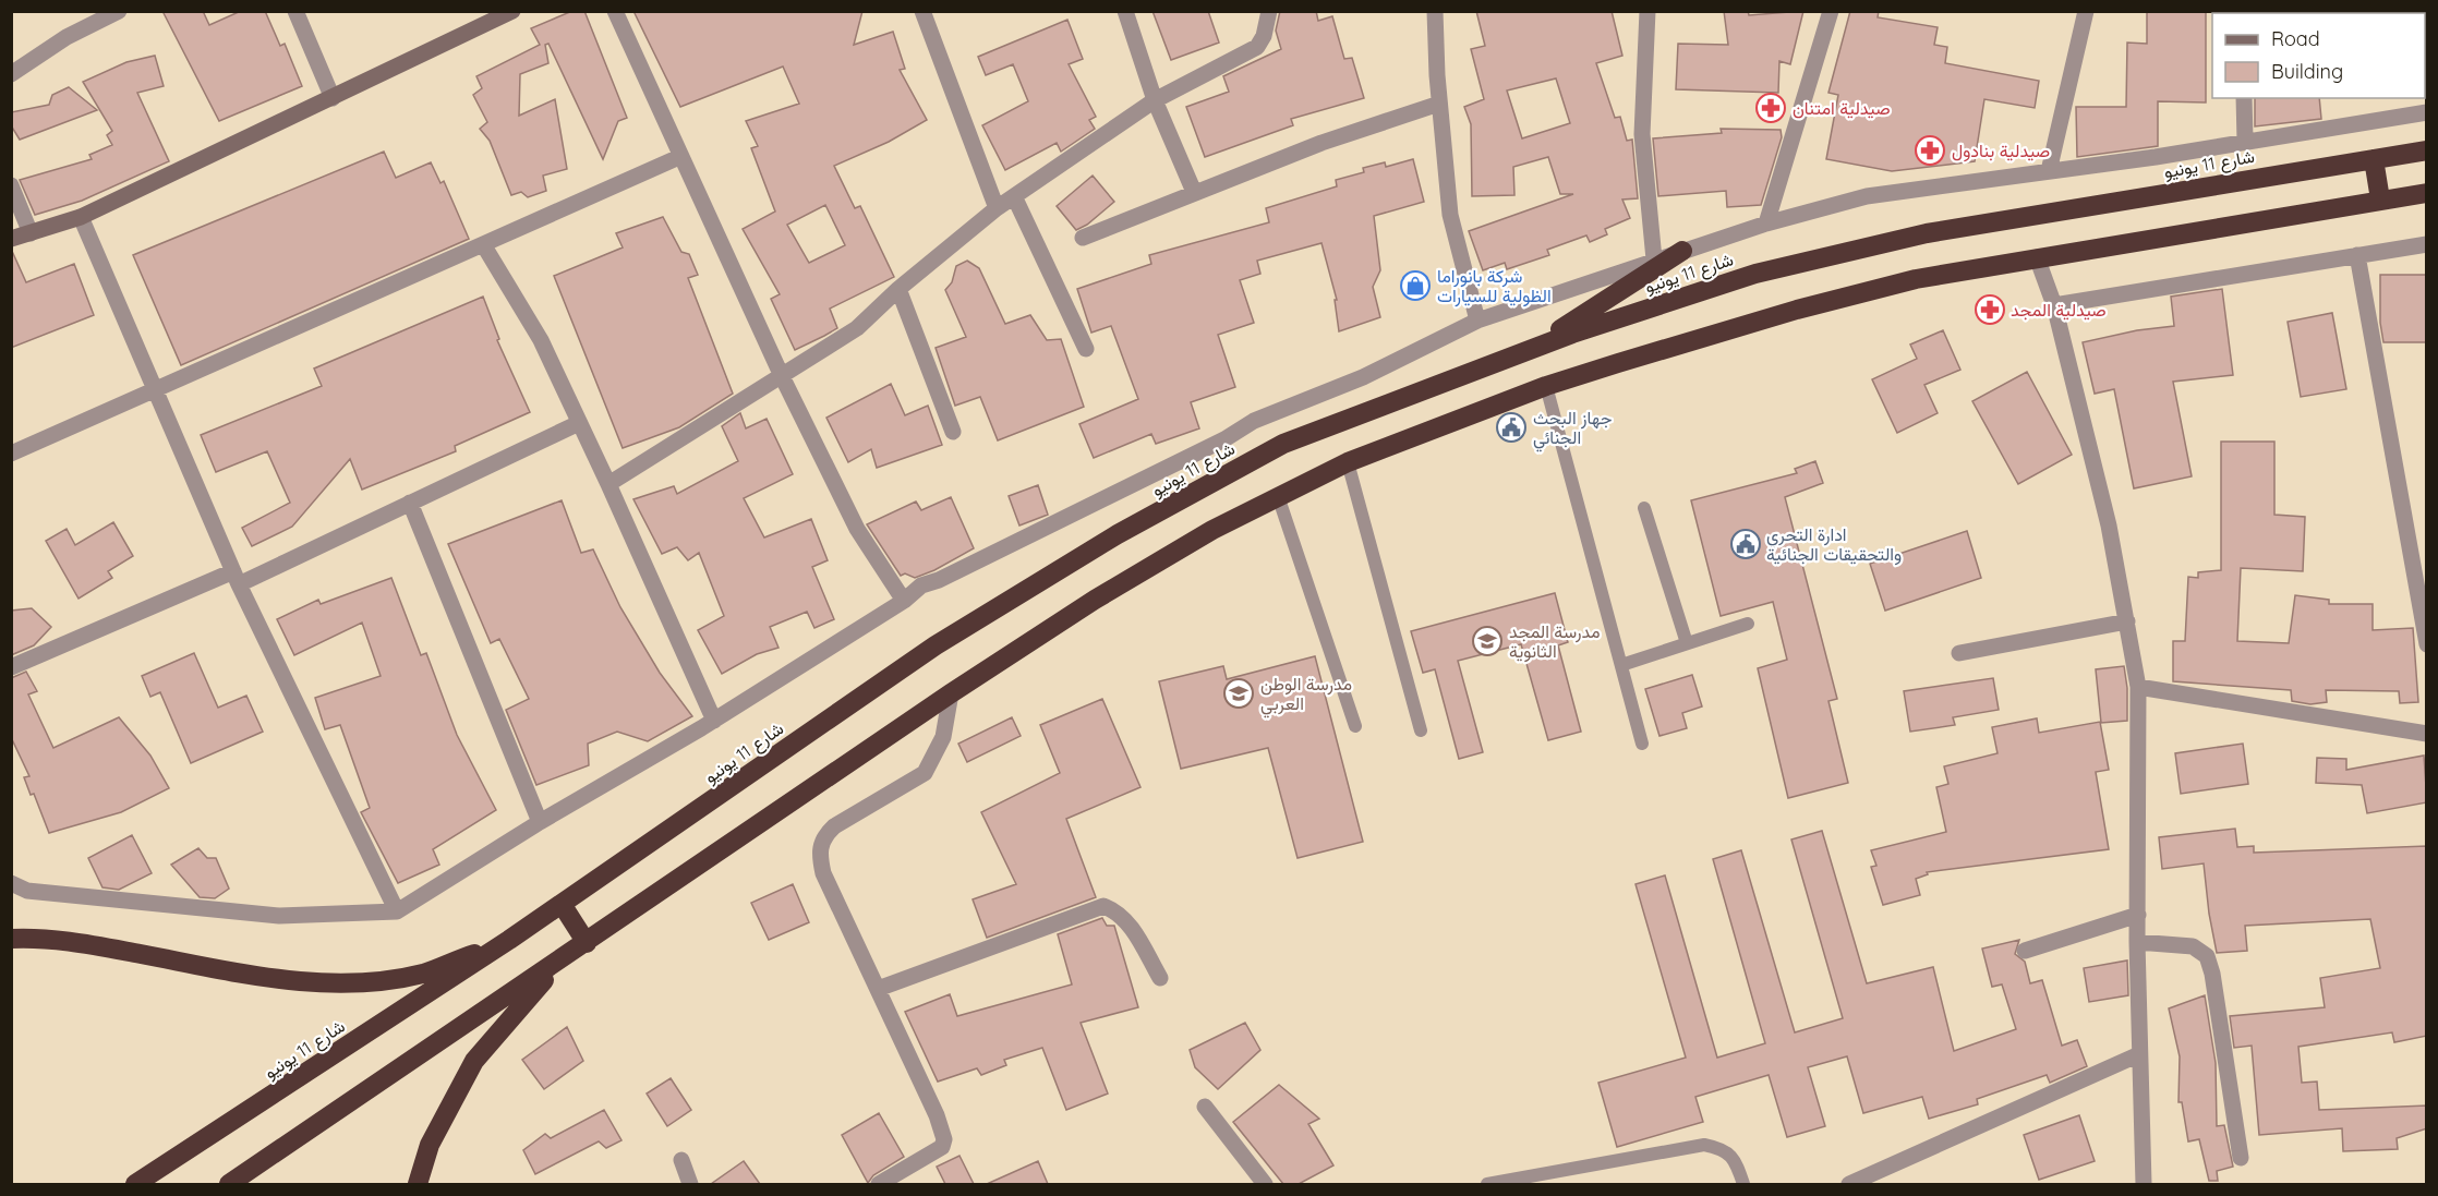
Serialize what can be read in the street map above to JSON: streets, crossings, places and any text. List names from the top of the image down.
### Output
{
  "streets": {
    "highway": ["شارع 11 يونيو"]
  },
  "places": {
    "pharmacy": ["صيدلية امتنان", "صيدلية بنادول", "صيدلية المجد"],
    "shop": ["شركة بانوراما الظولية للسيارات"],
    "public building": ["جهاز البحث الجنائي", "ادارة التحري والتحقيقات الجنائية"],
    "school or university": ["مدرسة المجد الثانوية", "مدرسة الوطن العربي"]
  },
  "legend": ["Road", "Building"]
}
